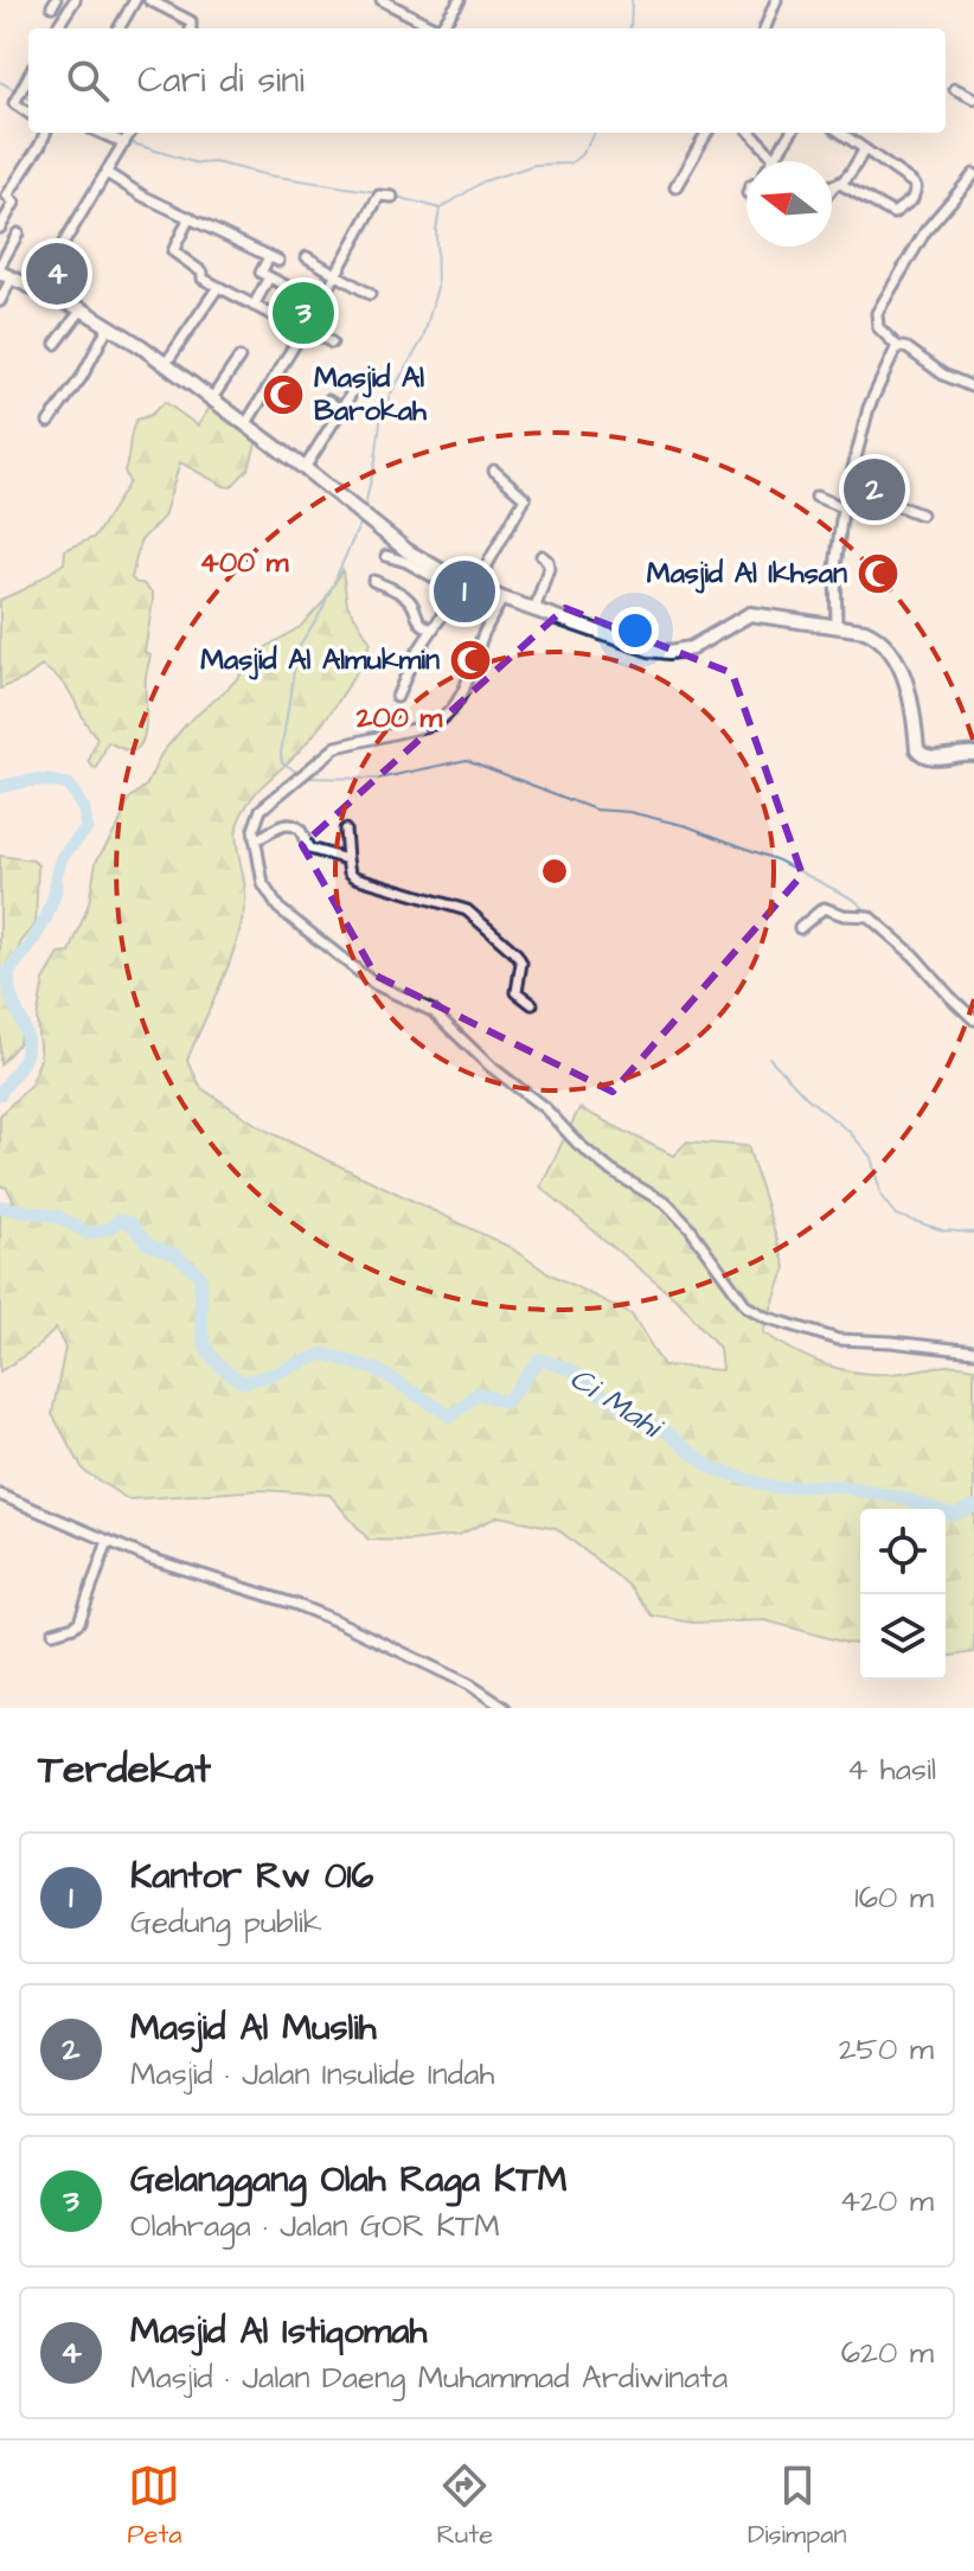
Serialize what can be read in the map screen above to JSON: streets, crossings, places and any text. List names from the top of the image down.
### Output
{
  "water": ["Ci Mahi"],
  "places": {
    "mosque": ["Masjid Al Barokah", "Masjid Al Ikhsan", "Masjid Al Almukmin"]
  },
  "north": "left",
  "page": {
    "search": "Cari di sini",
    "pins": [
      "4",
      "3",
      "2",
      "1"
    ],
    "heading": ["Terdekat", "4 hasil"],
    "list": [
      {
        "mark": "1",
        "name": "Kantor Rw 016",
        "note": "Gedung publik",
        "value": "160 m"
      },
      {
        "mark": "2",
        "name": "Masjid Al Muslih",
        "note": "Masjid · Jalan Insulide Indah",
        "value": "250 m"
      },
      {
        "mark": "3",
        "name": "Gelanggang Olah Raga KTM",
        "note": "Olahraga · Jalan GOR KTM",
        "value": "420 m"
      },
      {
        "mark": "4",
        "name": "Masjid Al Istiqomah",
        "note": "Masjid · Jalan Daeng Muhammad Ardiwinata",
        "value": "620 m"
      }
    ],
    "nav": ["Peta", "Rute", "Disimpan"]
  },
  "rings": ["400 m", "200 m"]
}
